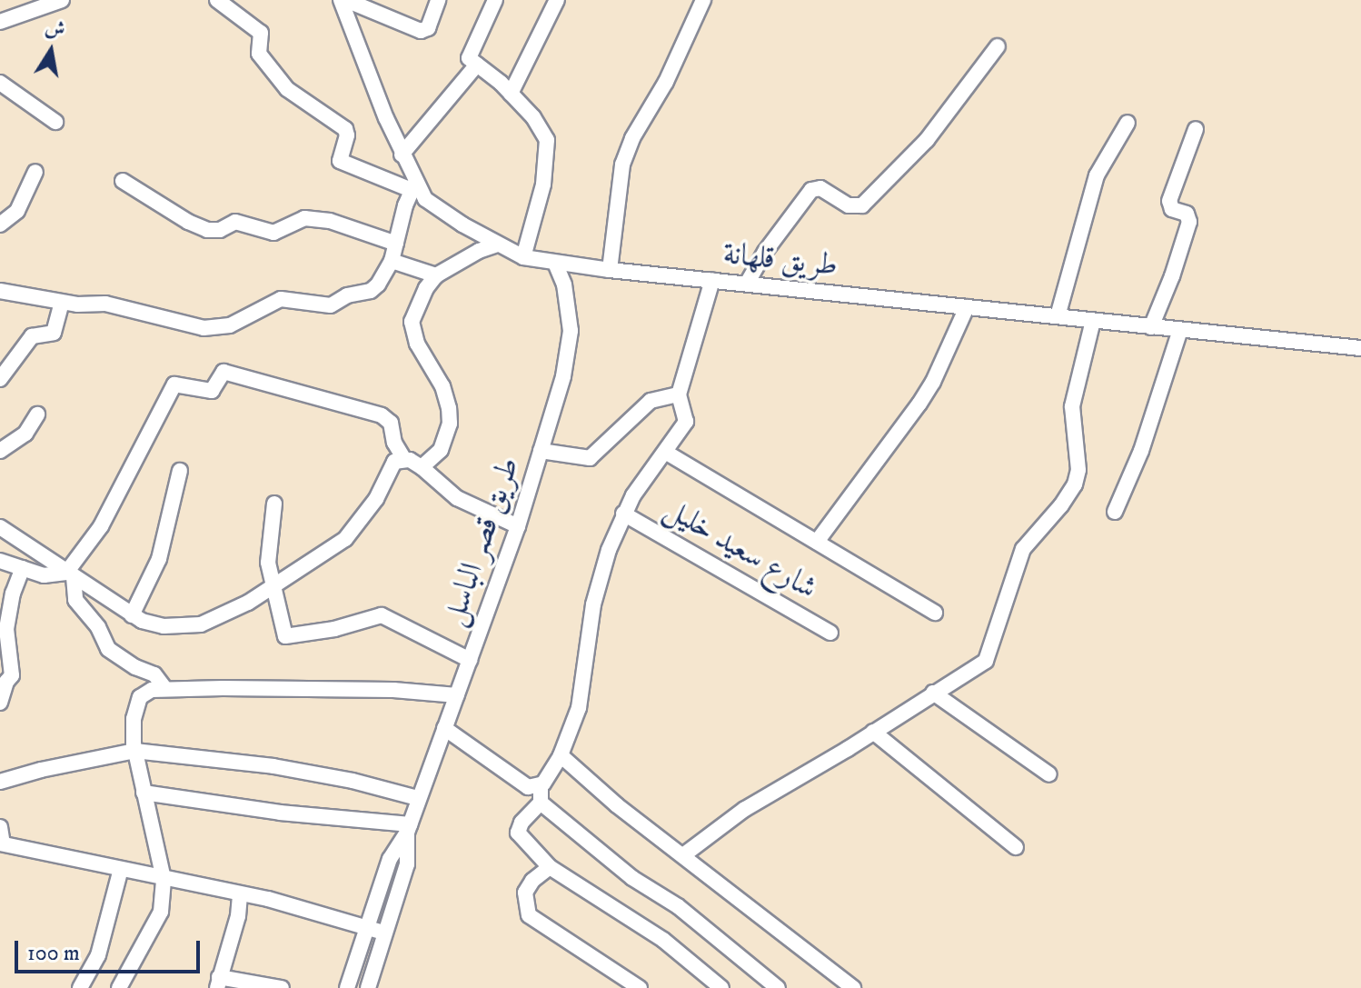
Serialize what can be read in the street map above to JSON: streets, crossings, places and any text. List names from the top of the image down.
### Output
{
  "streets": {
    "street": ["طريق قلهانة", "طريق قصر الباسل", "شارع سعيد خليل"]
  },
  "crossings": [
    ["طريق قلهانة", "طريق قصر الباسل"]
  ],
  "scale_bar": "100 m",
  "north": "top"
}
